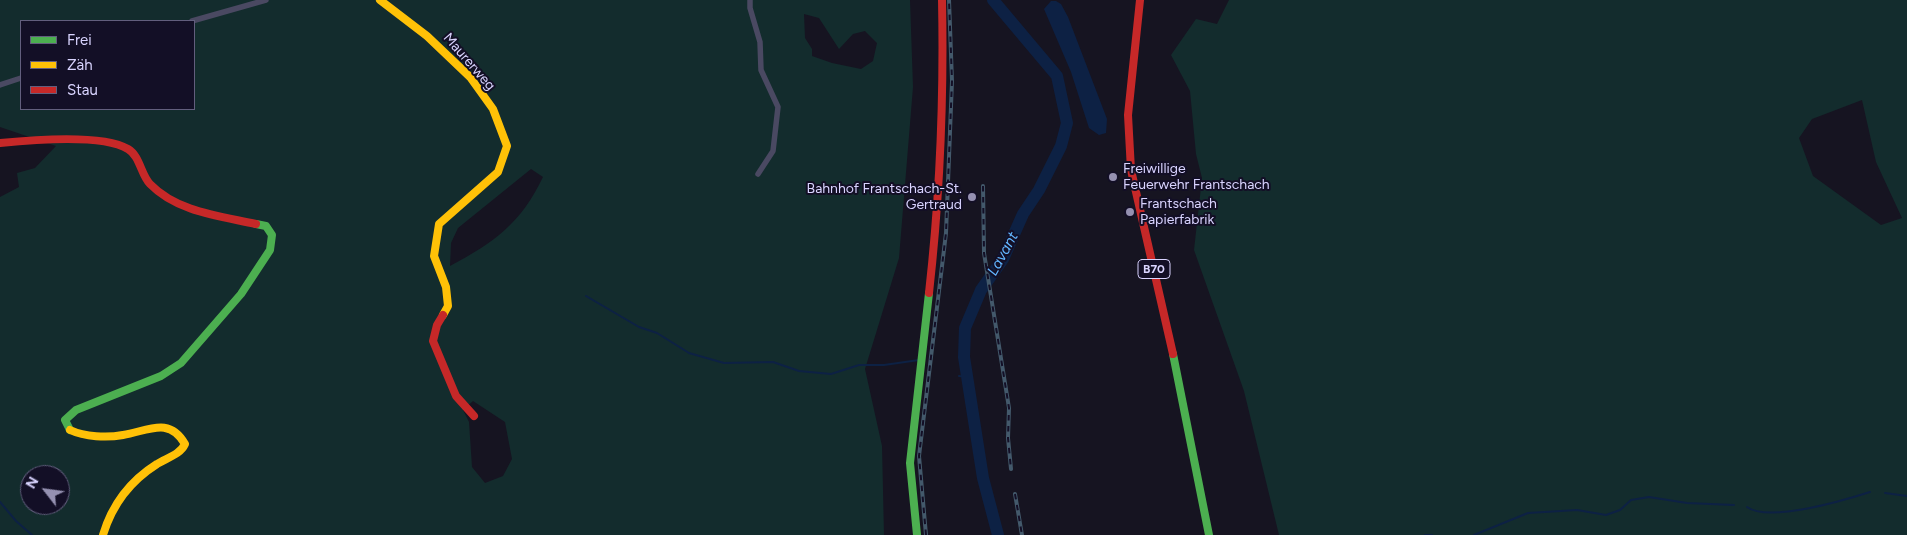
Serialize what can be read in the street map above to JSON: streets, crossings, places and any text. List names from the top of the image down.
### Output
{
  "streets": {
    "street": ["Maurerweg", "B70"]
  },
  "water": ["Lavant"],
  "places": ["Freiwillige Feuerwehr Frantschach", "Bahnhof Frantschach-St. Gertraud", "Frantschach Papierfabrik"],
  "legend": ["Frei", "Zäh", "Stau"],
  "north": "top left"
}
